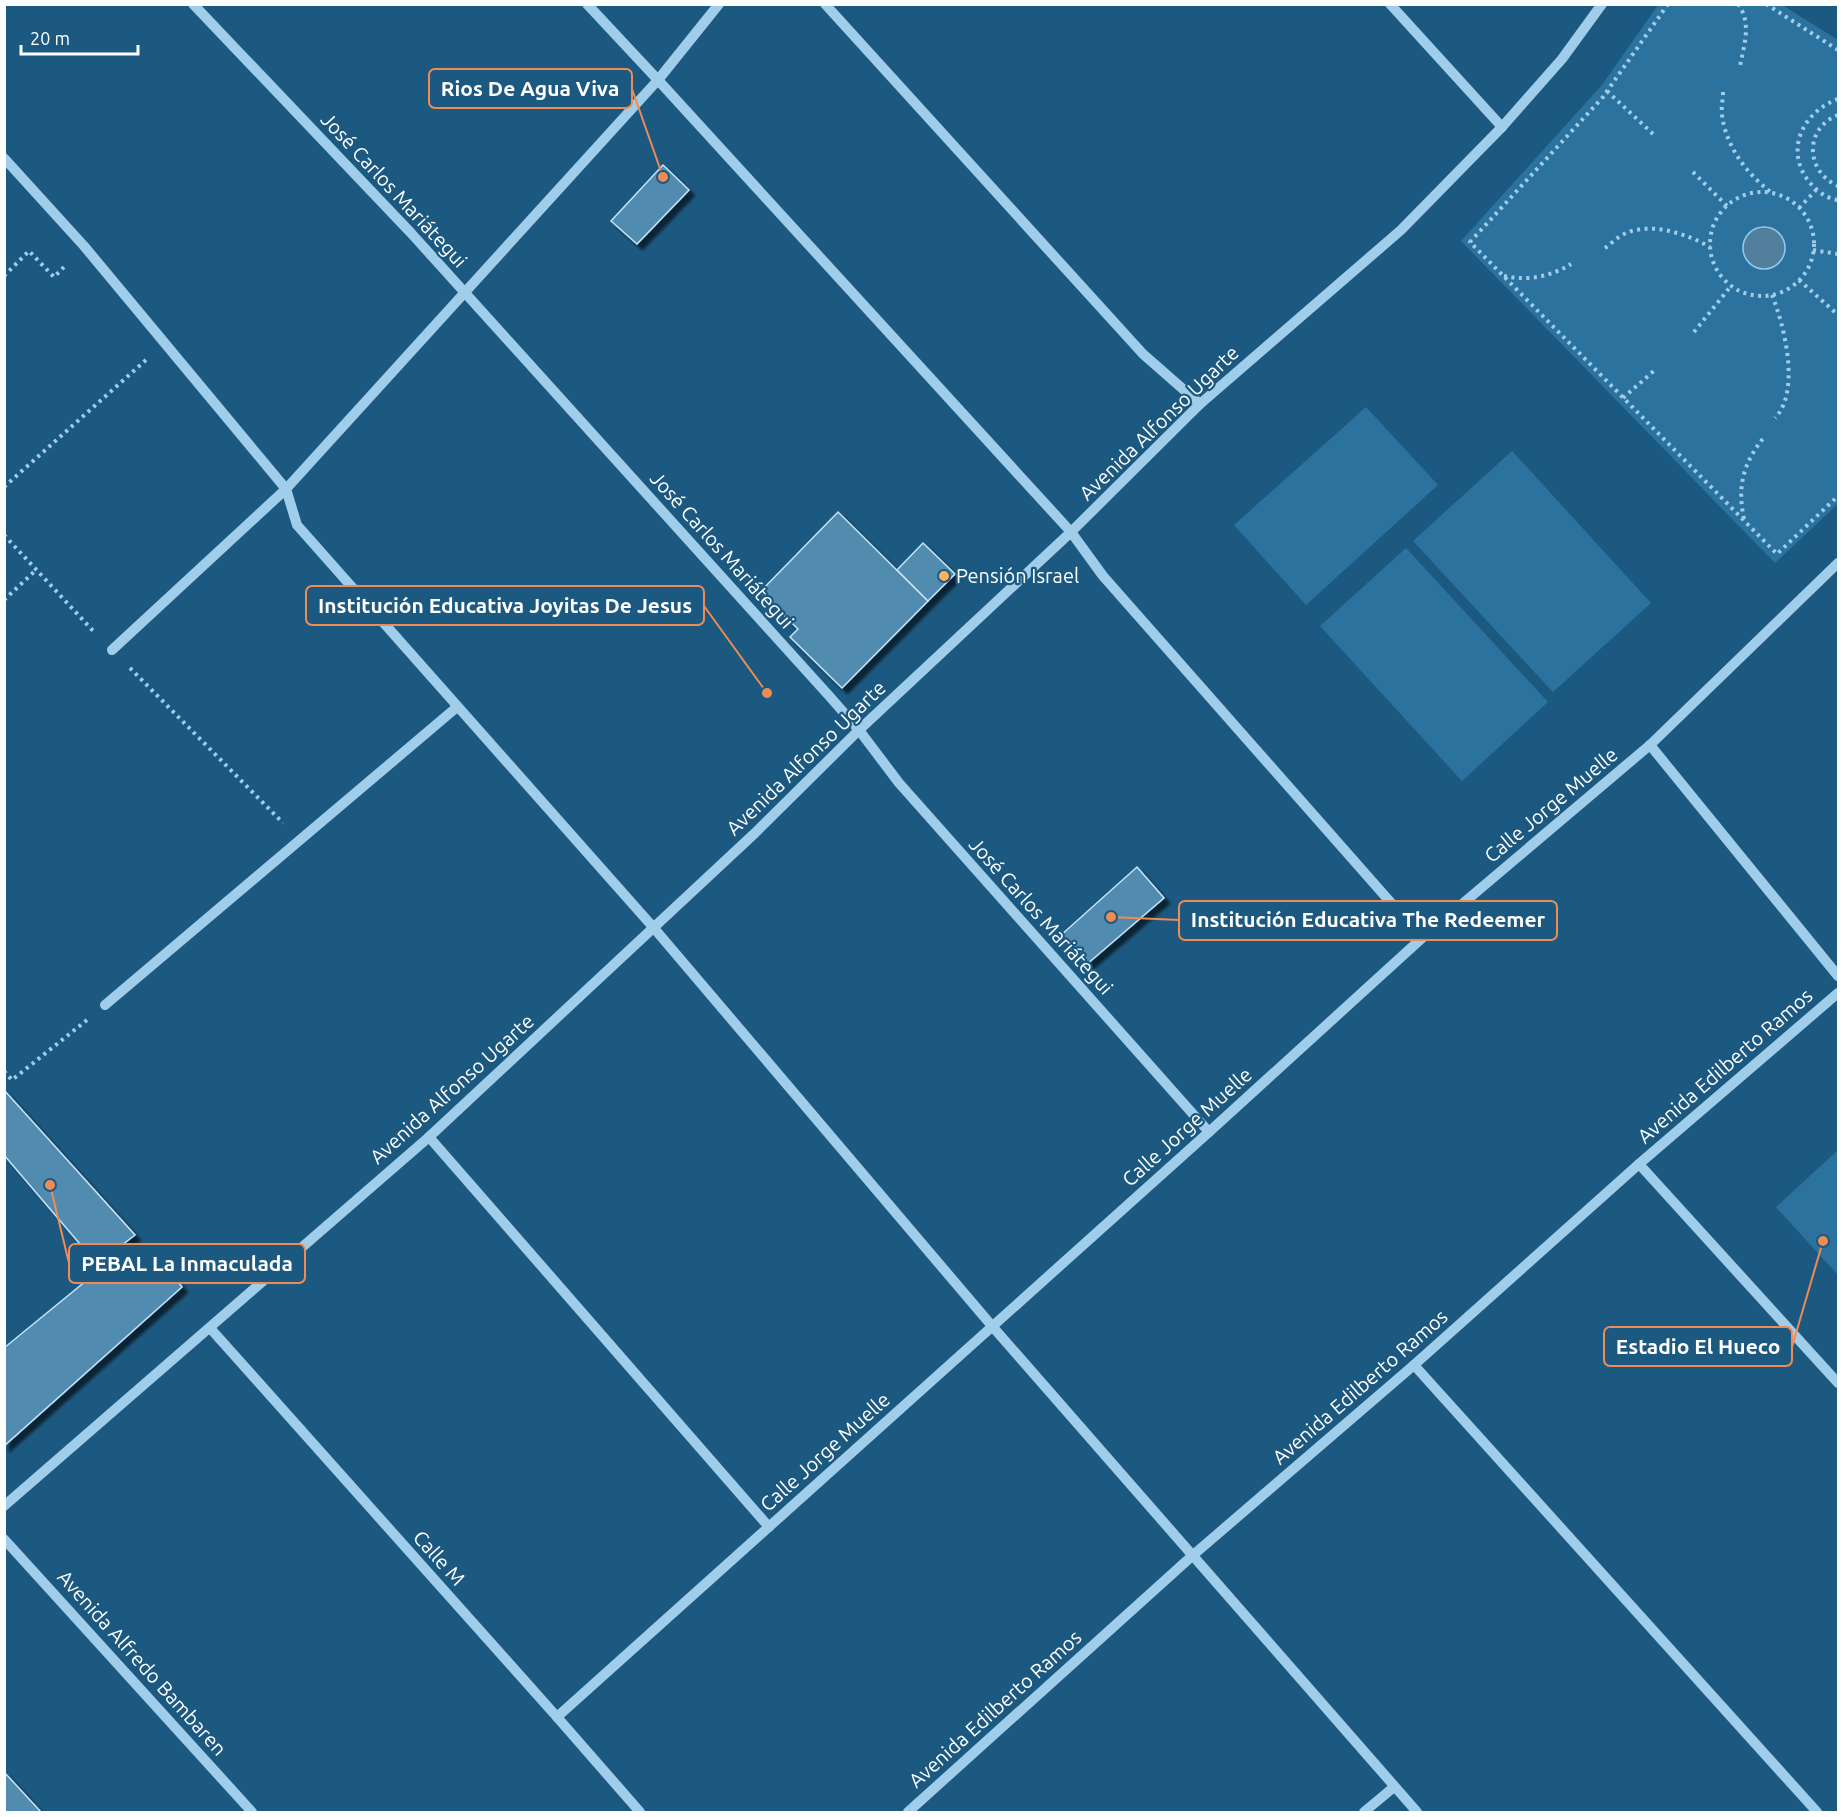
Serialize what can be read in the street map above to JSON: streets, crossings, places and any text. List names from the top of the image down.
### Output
{
  "streets": {
    "street": [
      "José Carlos Mariátegui",
      "Avenida Alfonso Ugarte",
      "Calle Jorge Muelle",
      "Avenida Edilberto Ramos",
      "Calle M",
      "Avenida Alfredo Bambaren"
    ]
  },
  "crossings": [
    ["José Carlos Mariátegui", "Avenida Alfonso Ugarte"],
    ["José Carlos Mariátegui", "Calle Jorge Muelle"],
    ["Avenida Alfonso Ugarte", "Calle M"],
    ["Calle Jorge Muelle", "Calle M"]
  ],
  "places": [
    "Rios De Agua Viva",
    "Pensión Israel",
    "Institución Educativa Joyitas De Jesus",
    "Institución Educativa The Redeemer",
    "PEBAL La Inmaculada",
    "Estadio El Hueco"
  ],
  "scale_bar": "20 m"
}
